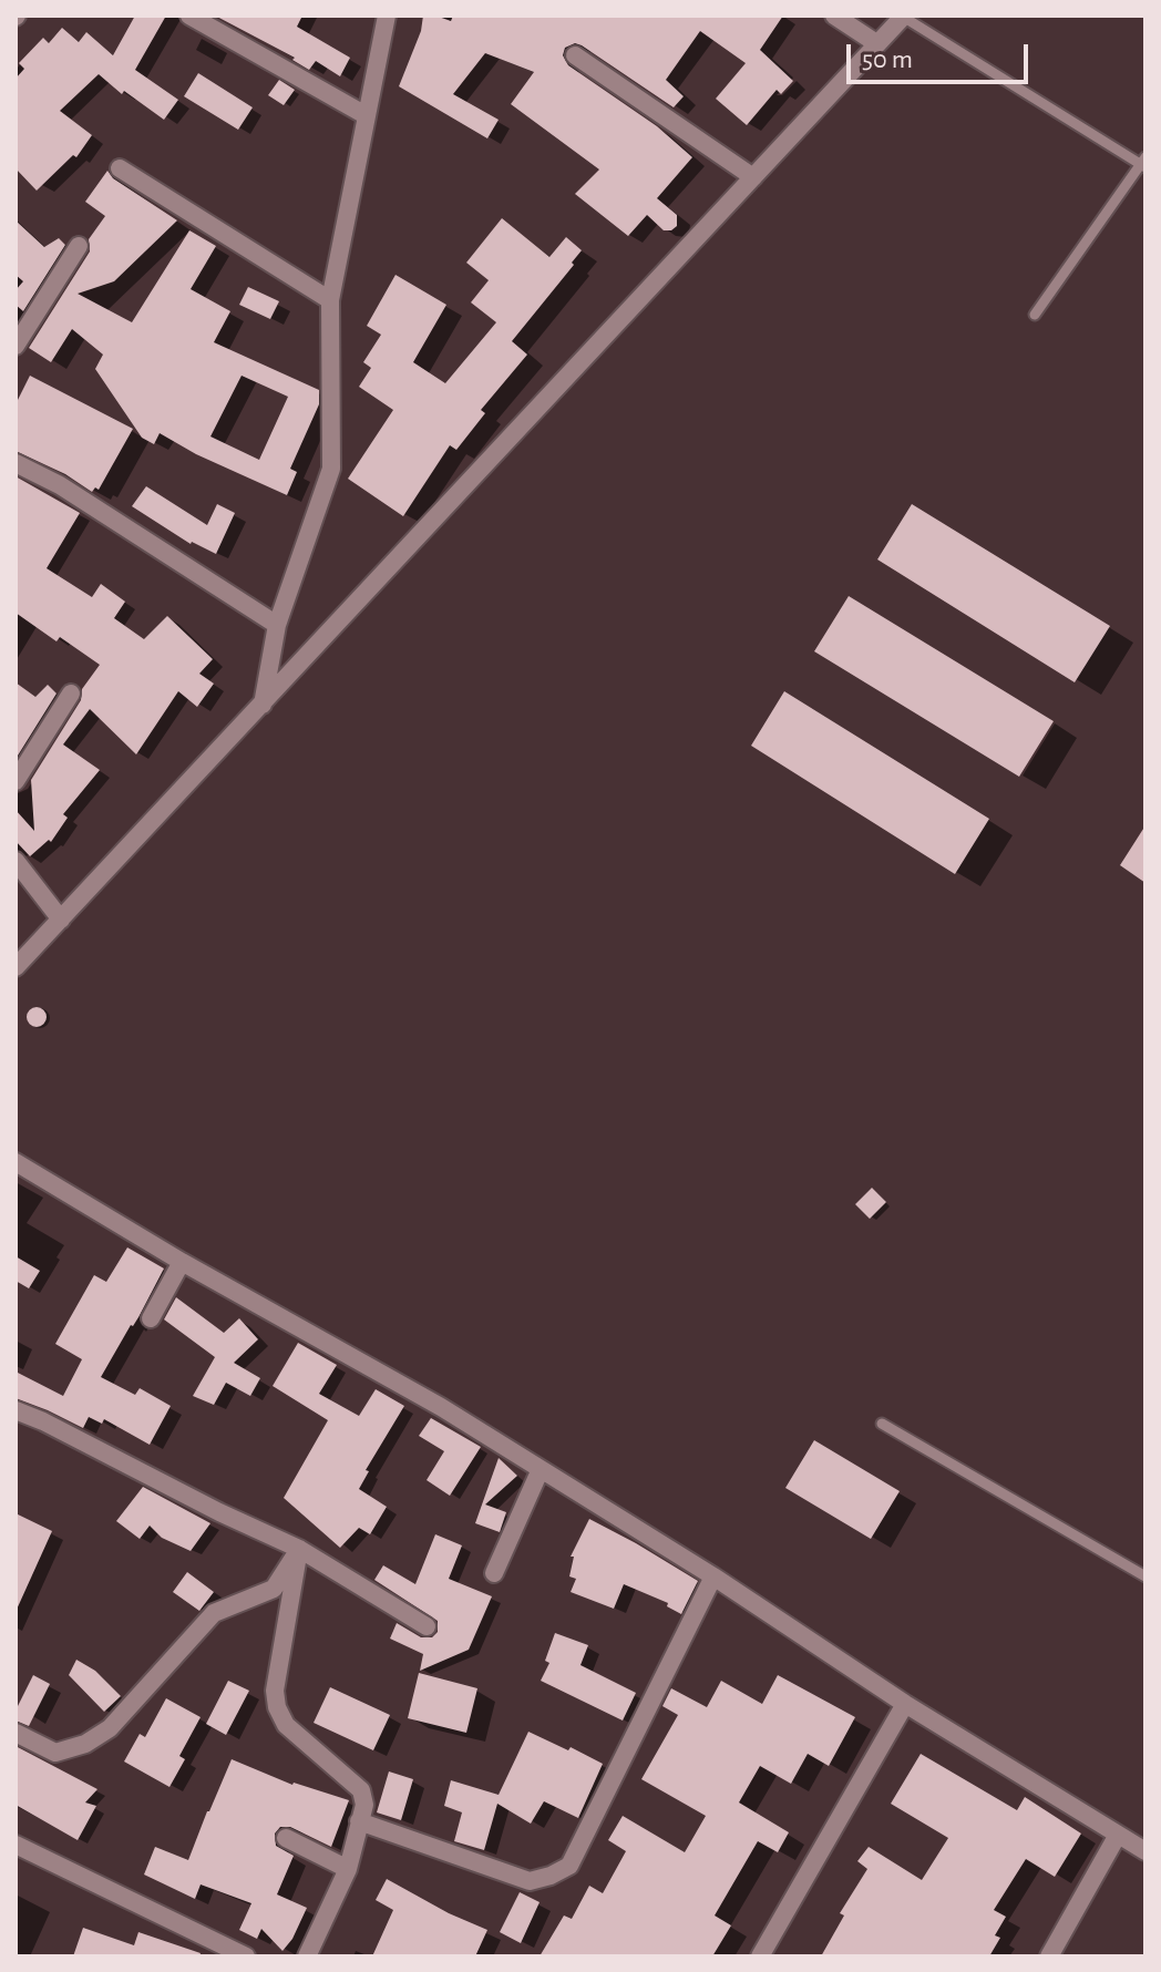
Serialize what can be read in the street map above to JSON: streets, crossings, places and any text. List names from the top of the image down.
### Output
{
  "scale_bar": "50 m"
}
